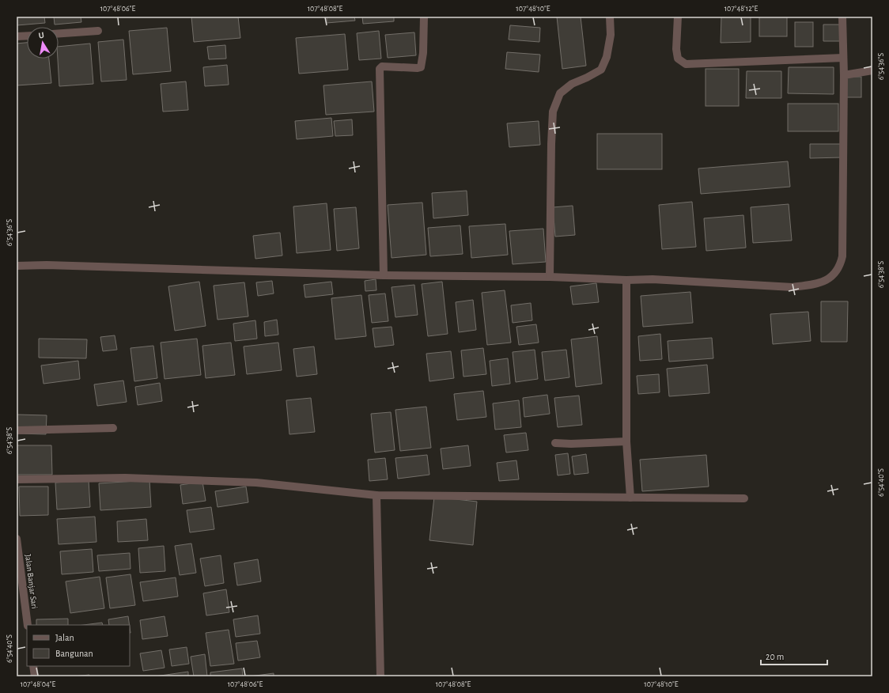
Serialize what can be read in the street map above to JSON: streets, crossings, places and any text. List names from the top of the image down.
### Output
{
  "streets": {
    "street": ["Jalan Banjar Sari"]
  },
  "legend": ["Jalan", "Bangunan"],
  "scale_bar": "20 m",
  "north": "top",
  "coordinates": [
    "107°48'06\"E",
    "107°48'08\"E",
    "107°48'10\"E",
    "107°48'12\"E",
    "6°54'36\"S",
    "6°54'38\"S",
    "6°54'40\"S",
    "107°48'04\"E"
  ]
}
